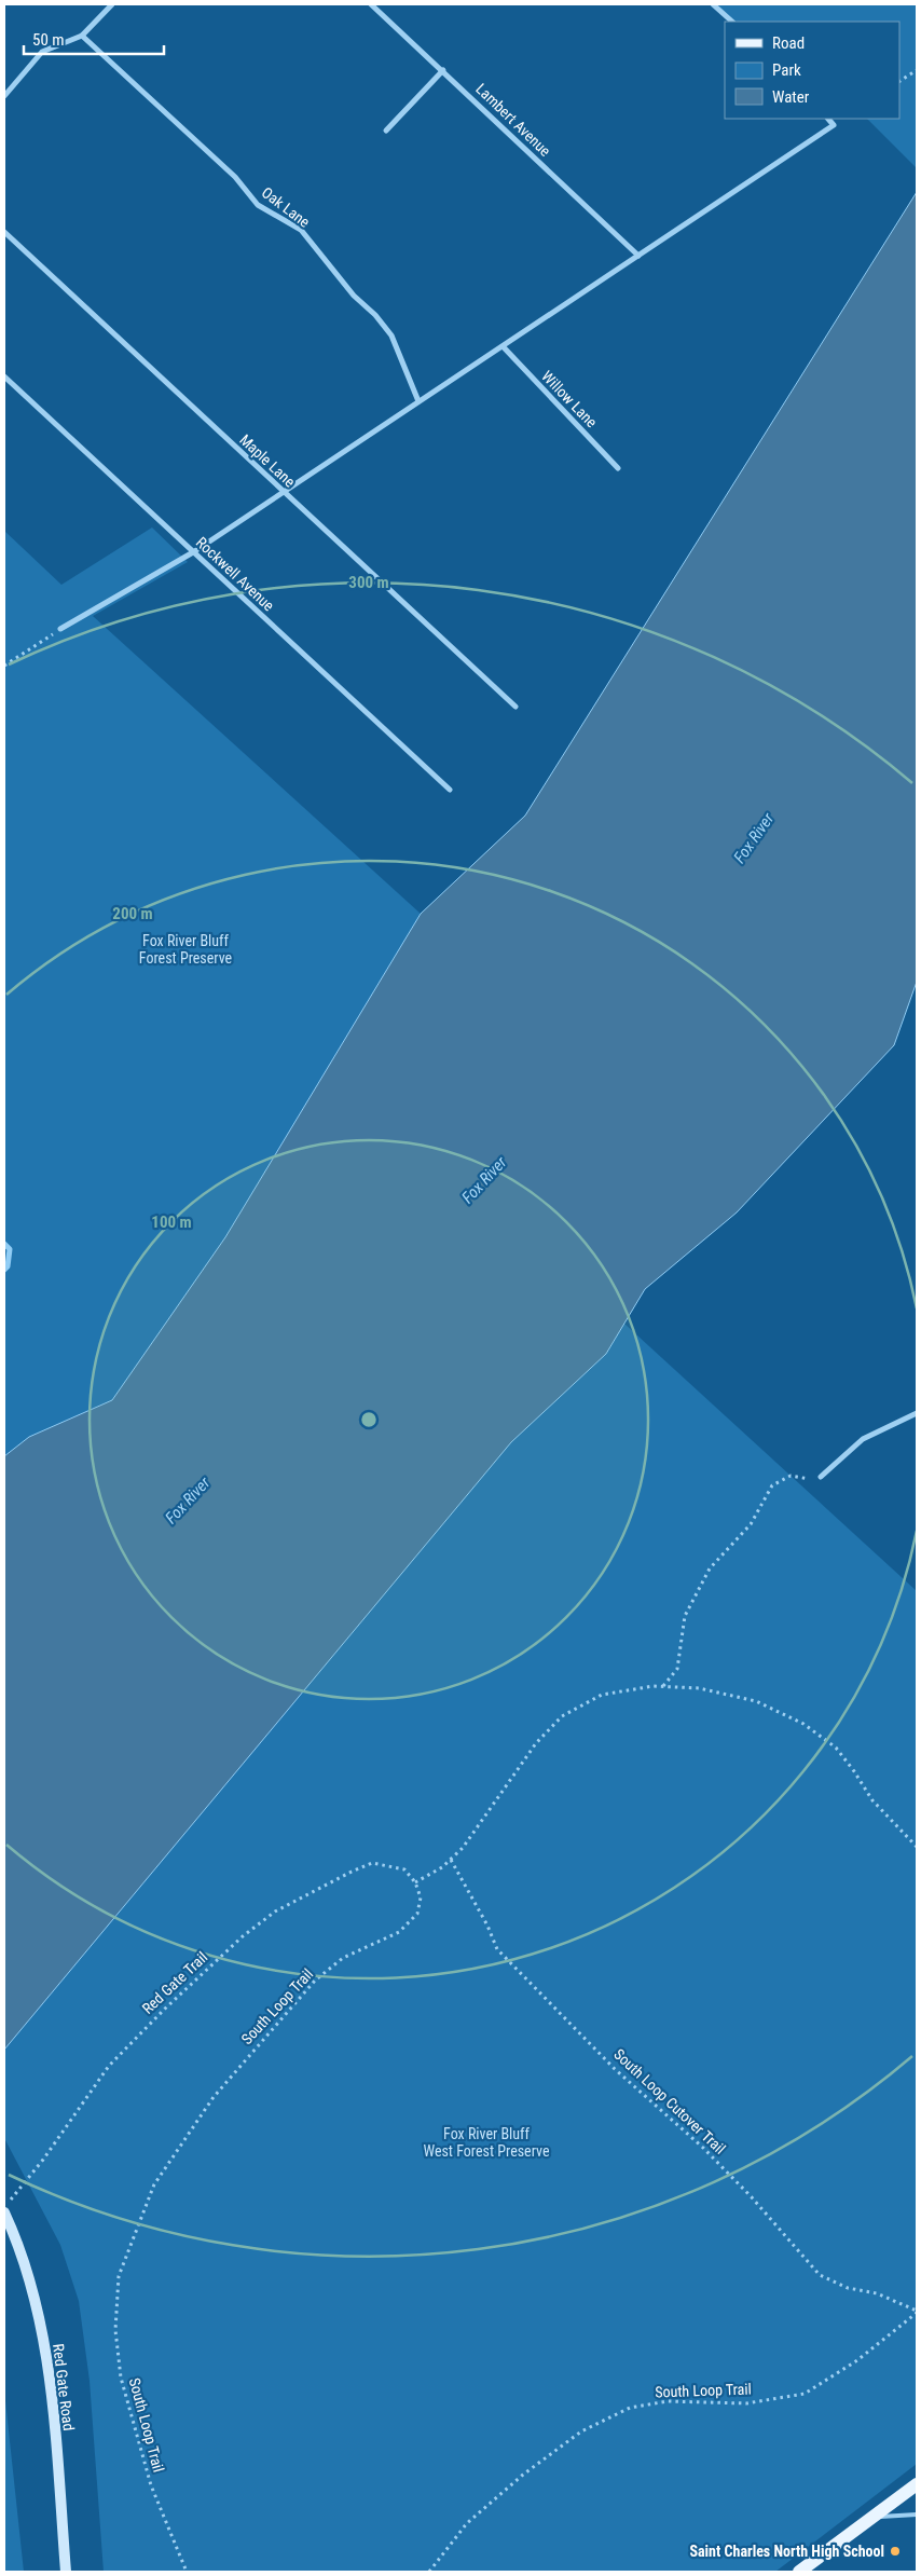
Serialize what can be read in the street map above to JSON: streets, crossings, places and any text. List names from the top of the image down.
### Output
{
  "streets": {
    "main road": ["Red Gate Road"],
    "street": [
      "Lambert Avenue",
      "Oak Lane",
      "Willow Lane",
      "Maple Lane",
      "Rockwell Avenue"
    ],
    "path": ["Red Gate Trail", "South Loop Trail", "South Loop Cutover Trail"]
  },
  "crossings": [
    ["Red Gate Trail", "South Loop Trail"],
    ["Red Gate Trail", "Red Gate Road"],
    ["South Loop Trail", "South Loop Cutover Trail"]
  ],
  "water": ["Fox River"],
  "parks": ["Fox River Bluff Forest Preserve", "Fox River Bluff West Forest Preserve"],
  "places": ["Saint Charles North High School"],
  "legend": ["Road", "Park", "Water"],
  "scale_bar": "50 m",
  "rings": ["300 m", "200 m", "100 m"]
}
